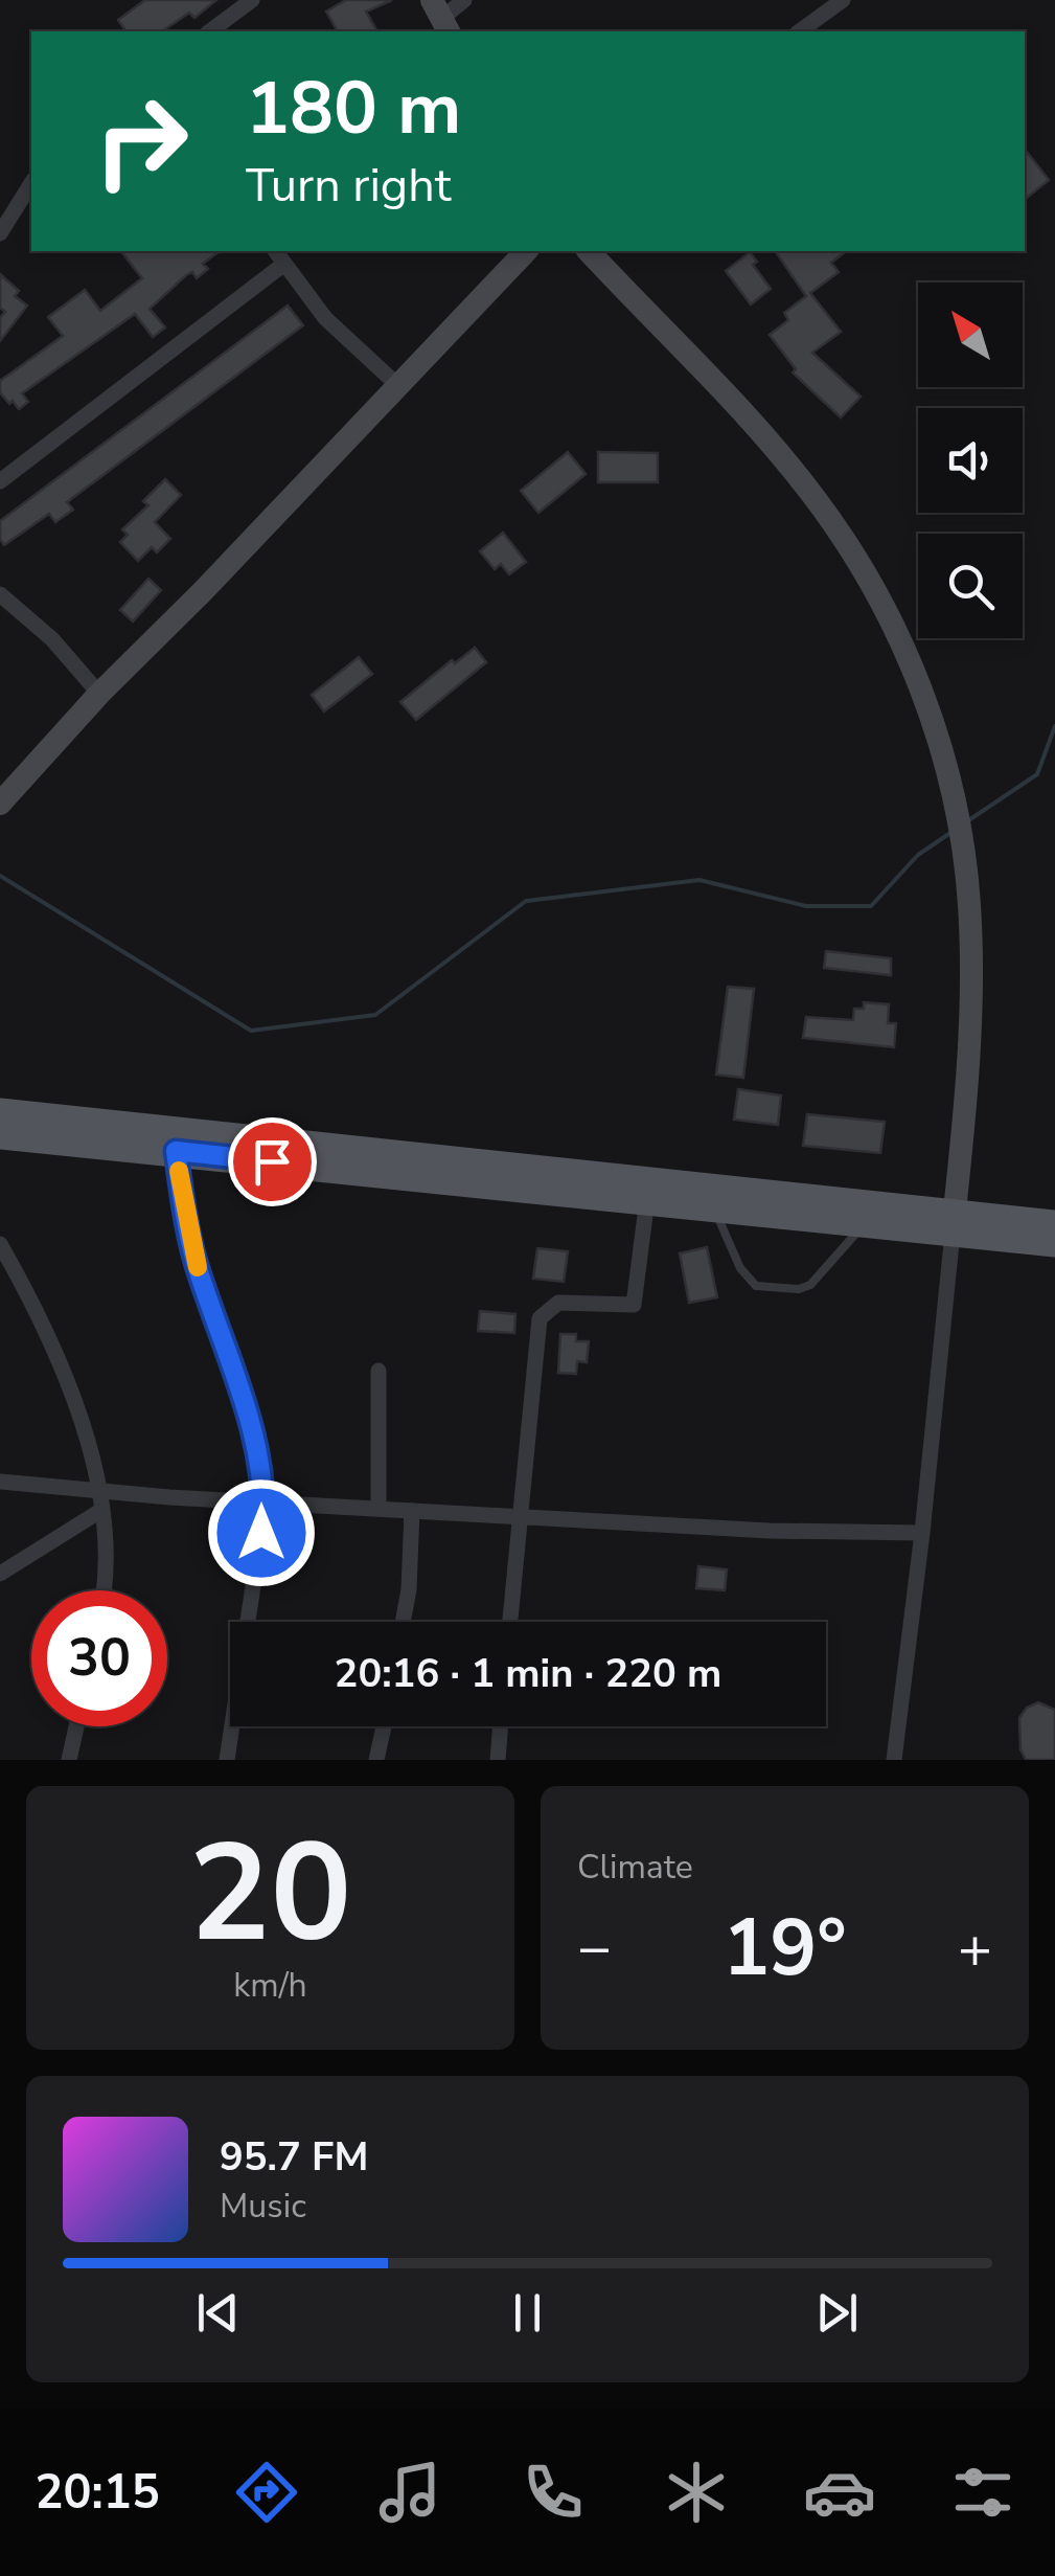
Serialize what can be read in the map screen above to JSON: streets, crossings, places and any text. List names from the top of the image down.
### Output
{
  "north": "top left",
  "page": {
    "turn": ["180 m", "Turn right"],
    "limit": "30",
    "trip": "20:16 · 1 min · 220 m",
    "tile": [
      ["20", "km/h"],
      "Climate"
    ],
    "heat": ["−", "19°", "+"],
    "song": ["95.7 FM", "Music"],
    "tabs": "20:15"
  }
}
